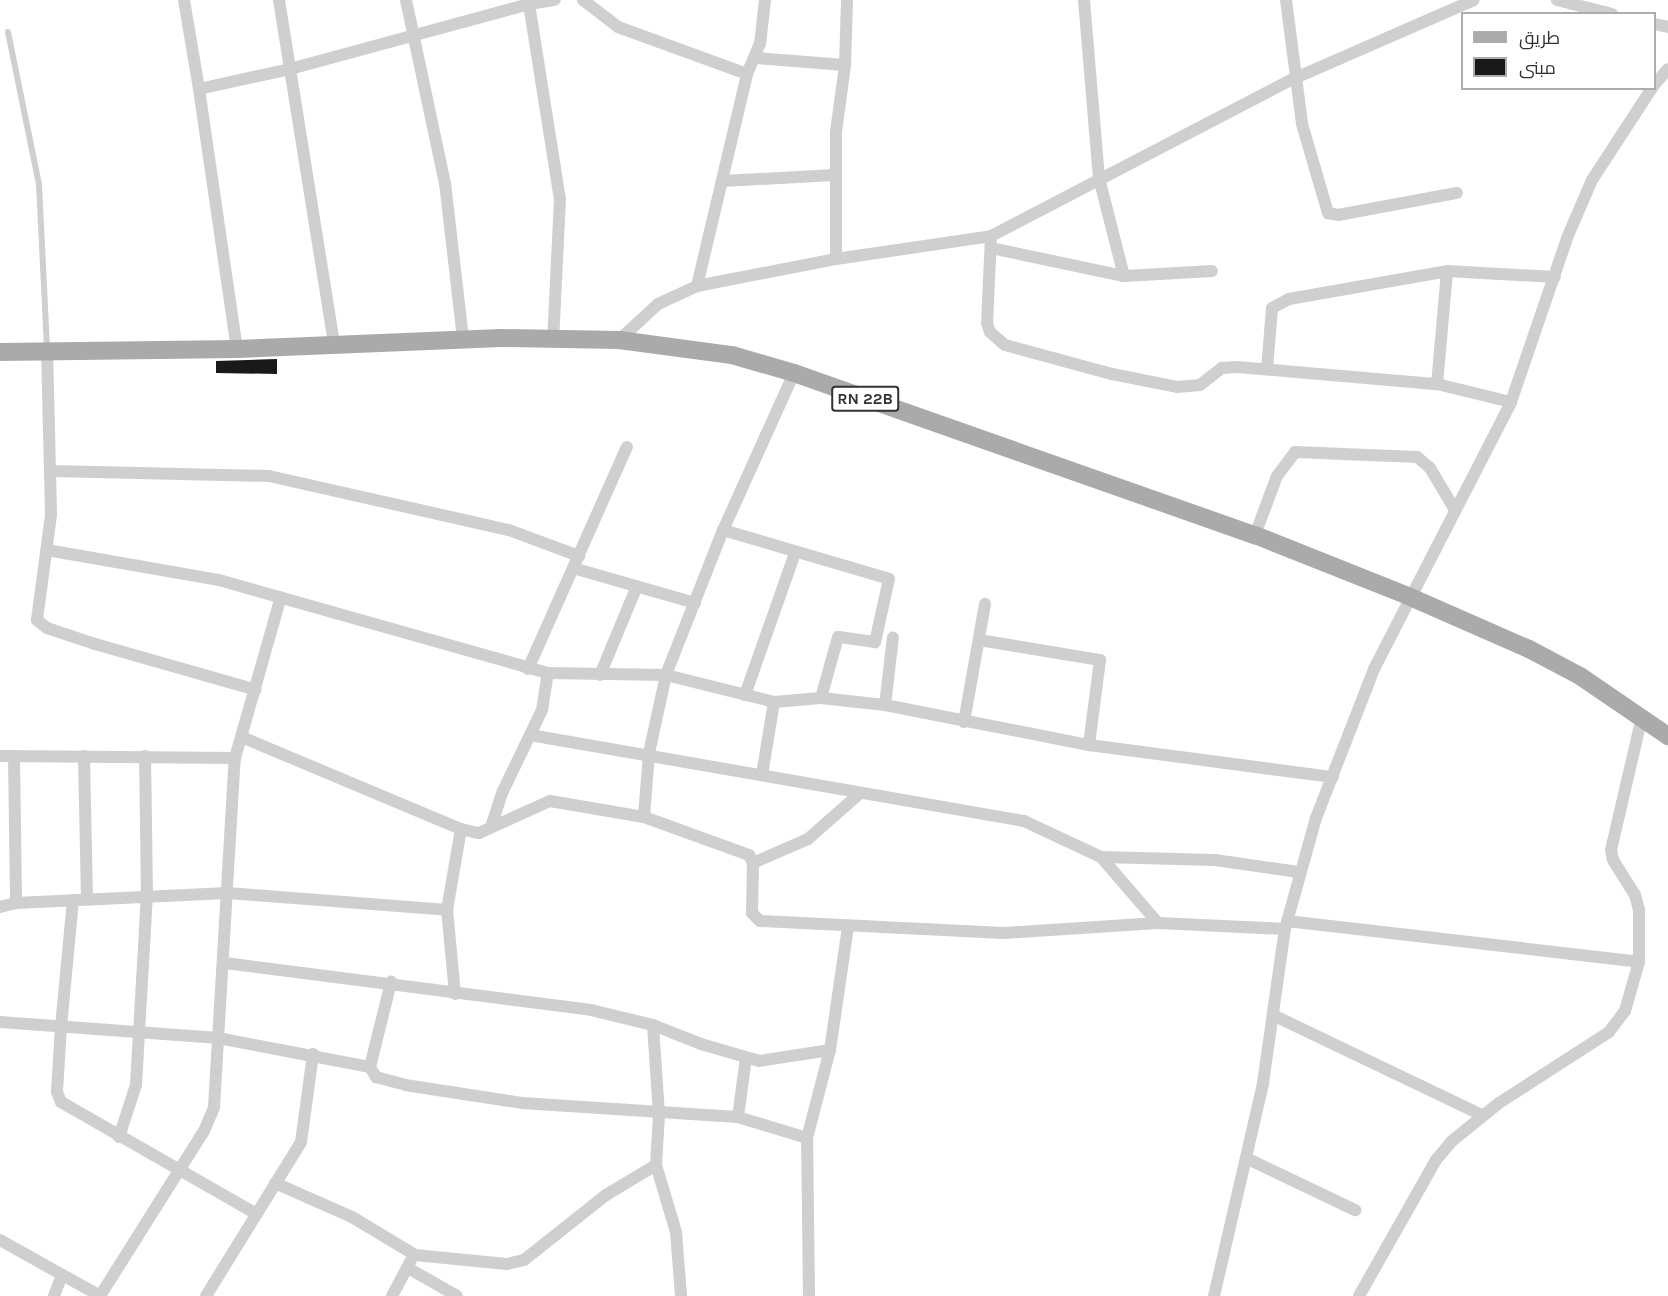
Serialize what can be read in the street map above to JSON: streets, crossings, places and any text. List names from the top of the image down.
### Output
{
  "streets": {
    "main road": ["RN 22B"]
  },
  "legend": ["طريق", "مبنى"]
}
